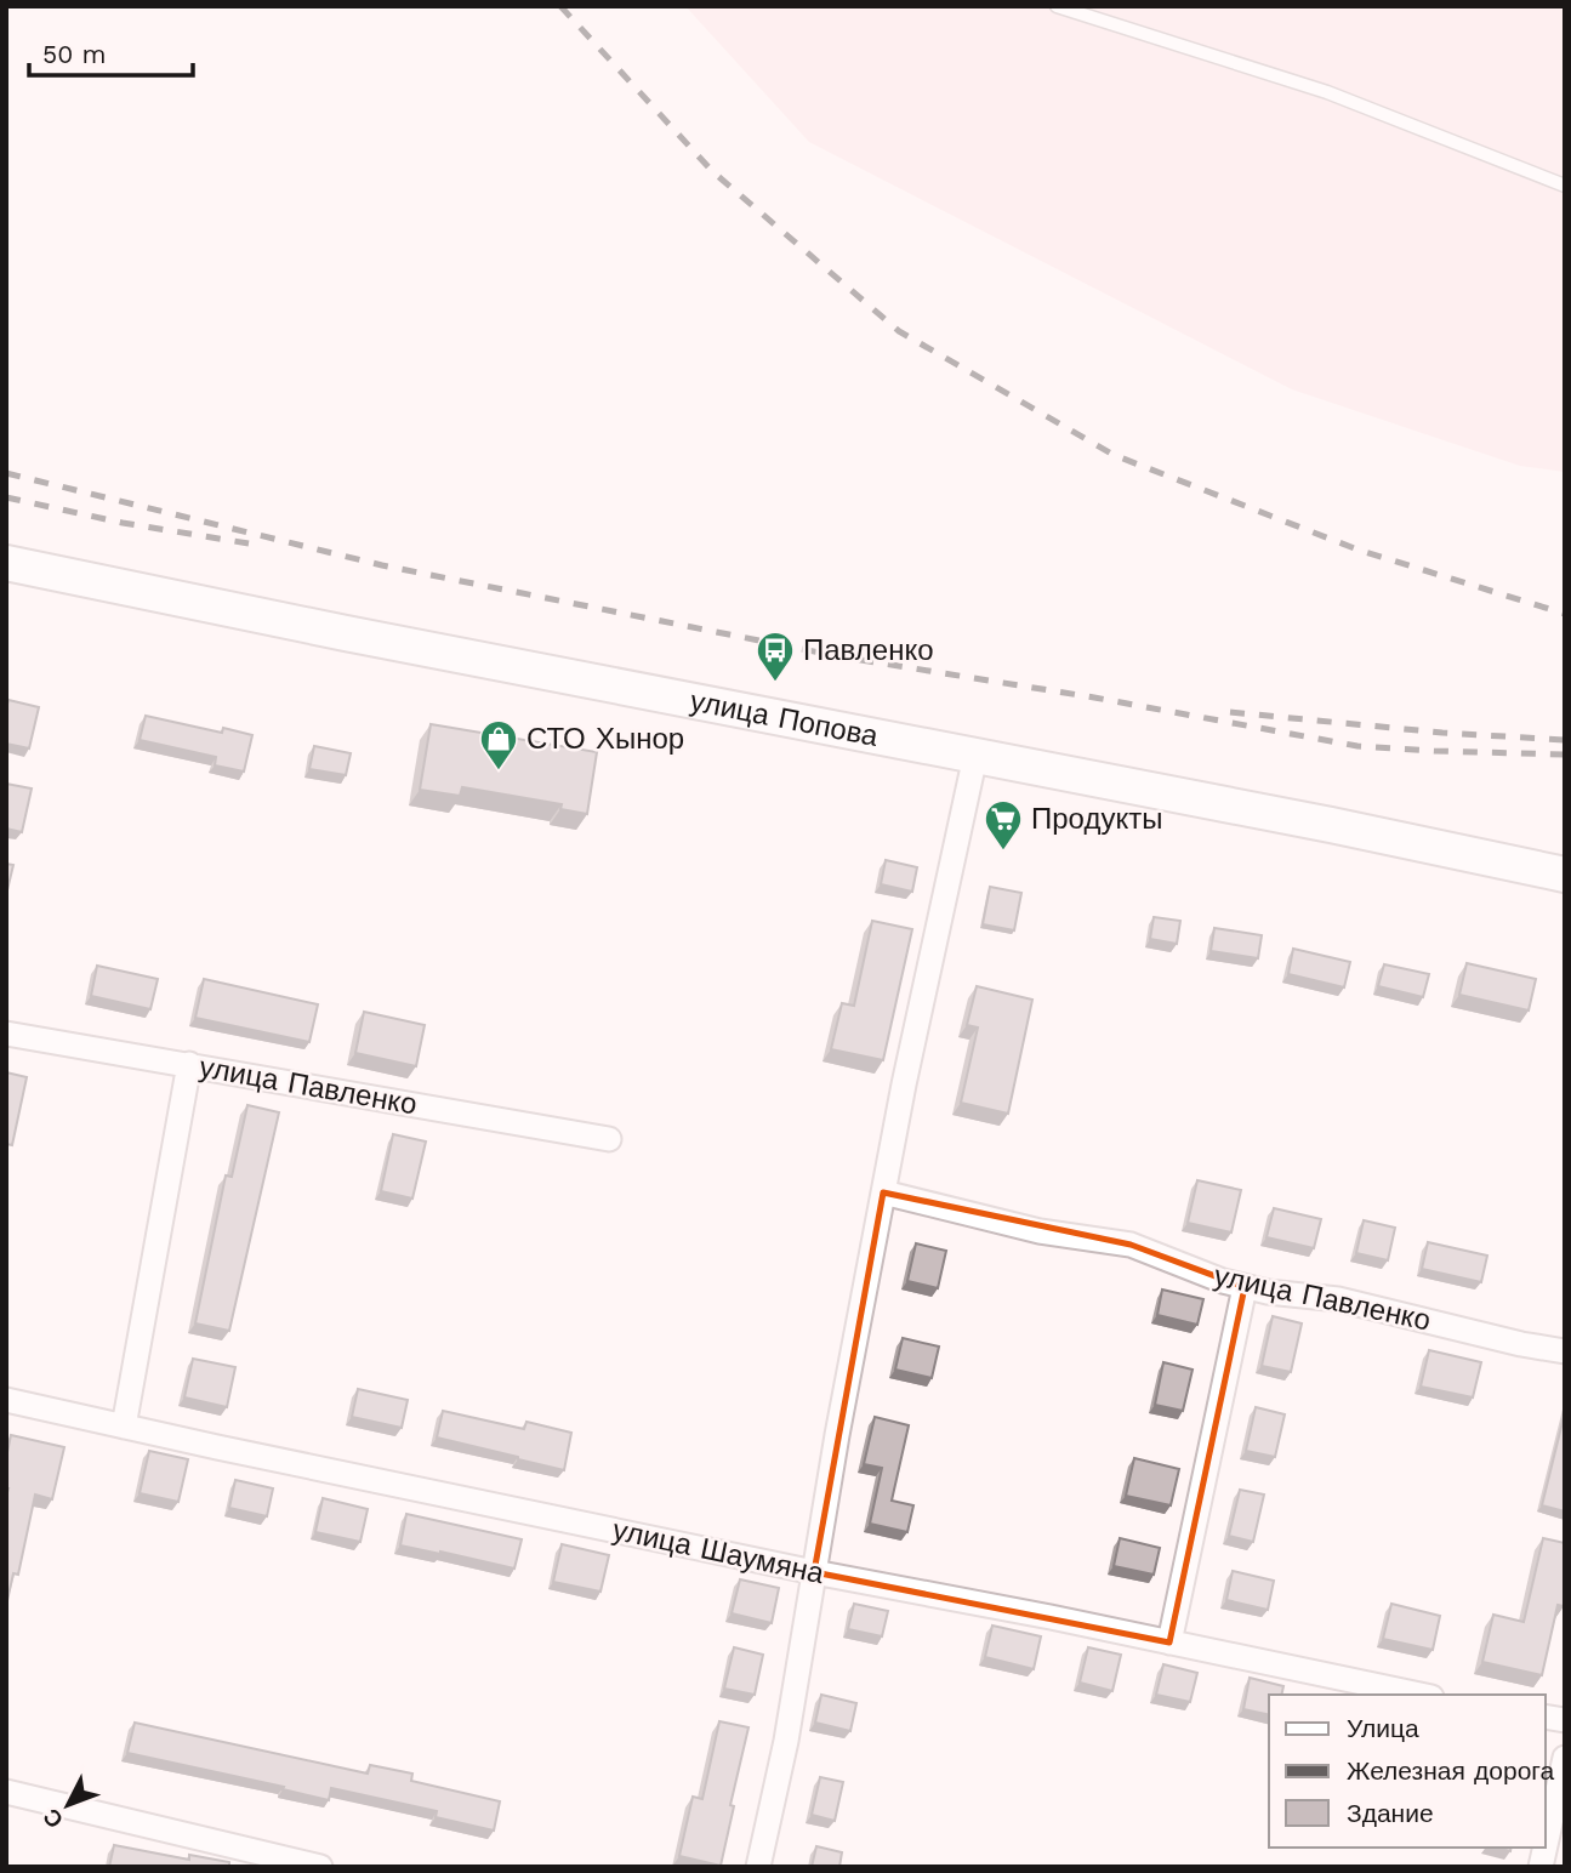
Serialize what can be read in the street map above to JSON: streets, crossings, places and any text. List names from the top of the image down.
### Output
{
  "streets": {
    "main road": ["улица Попова"],
    "street": ["улица Павленко", "улица Шаумяна"]
  },
  "places": {
    "bus stop": ["Павленко"],
    "shop": ["СТО Хынор"],
    "supermarket": ["Продукты"]
  },
  "legend": ["Улица", "Железная дорога", "Здание"],
  "scale_bar": "50 m",
  "north": "bottom left"
}
